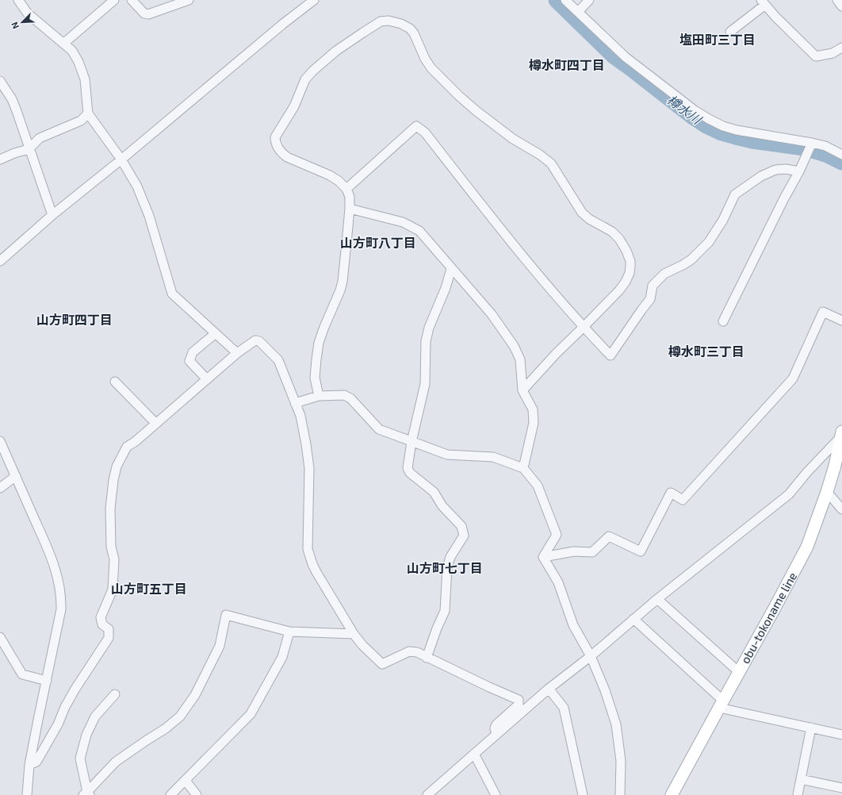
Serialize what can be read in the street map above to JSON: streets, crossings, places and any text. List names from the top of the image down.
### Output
{
  "streets": {
    "main road": ["obu-tokoname line"]
  },
  "districts": [
    "塩田町三丁目",
    "樽水町四丁目",
    "山方町八丁目",
    "山方町四丁目",
    "樽水町三丁目",
    "山方町七丁目",
    "山方町五丁目"
  ],
  "water": ["樽水川"],
  "north": "bottom left"
}
